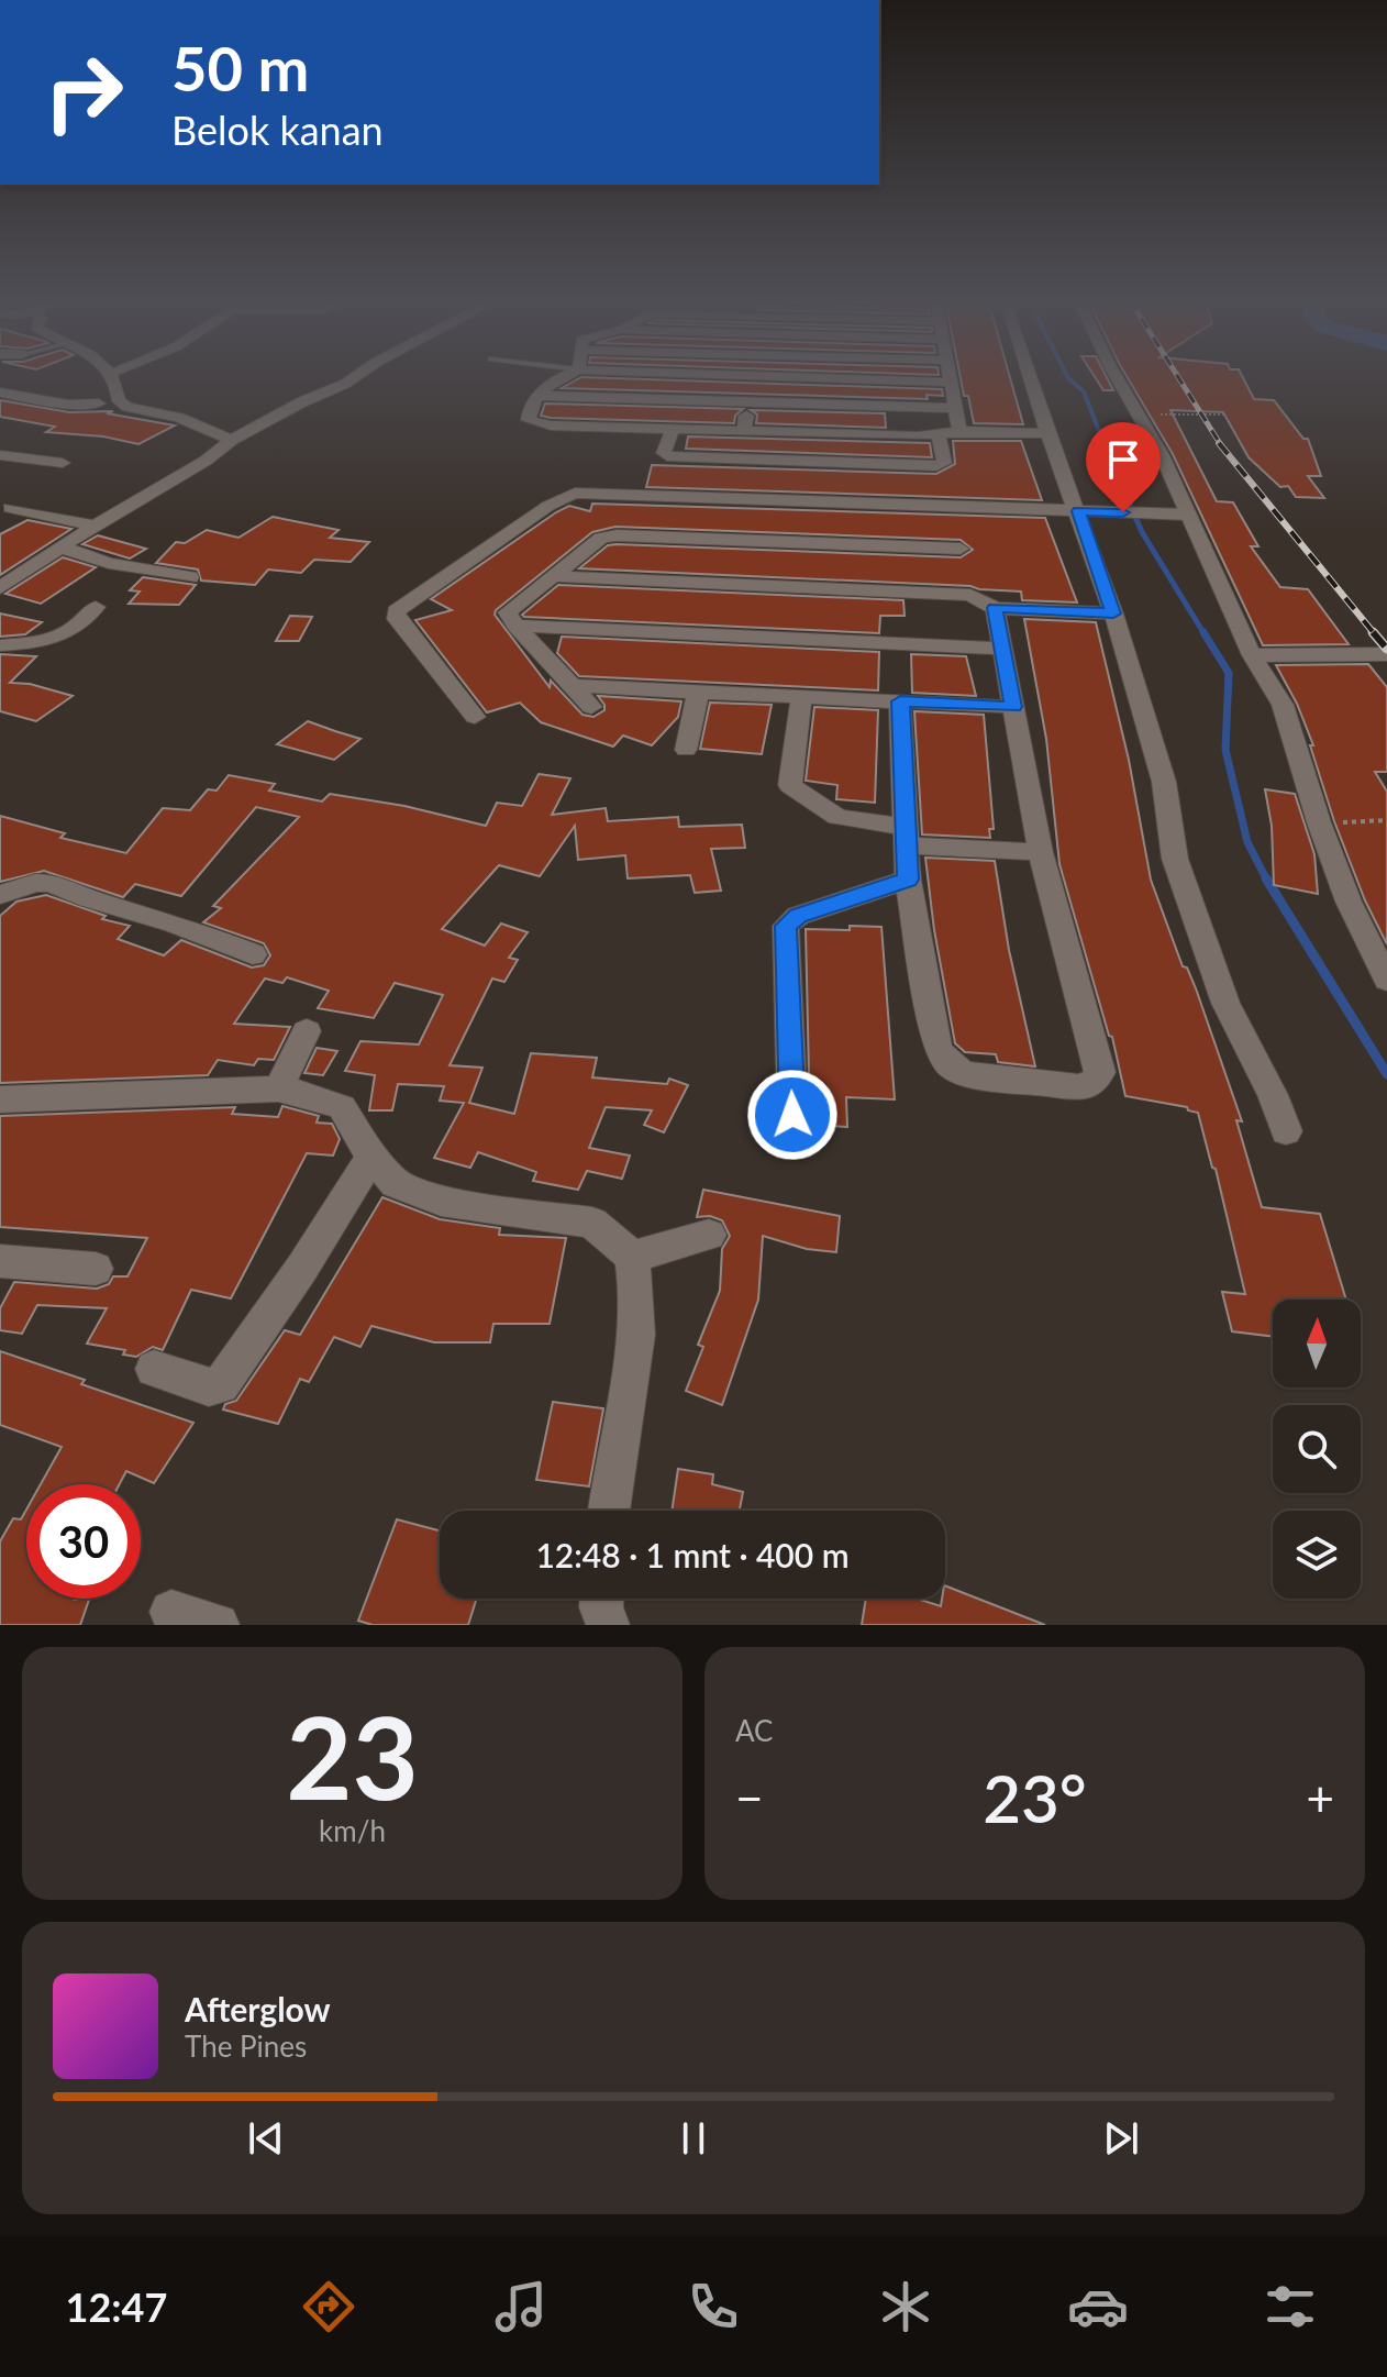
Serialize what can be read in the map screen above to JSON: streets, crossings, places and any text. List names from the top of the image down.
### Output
{
  "north": "top",
  "page": {
    "turn": ["50 m", "Belok kanan"],
    "limit": "30",
    "trip": "12:48 · 1 mnt · 400 m",
    "tile": [
      ["23", "km/h"],
      "AC"
    ],
    "heat": ["−", "23°", "+"],
    "song": ["Afterglow", "The Pines"],
    "tabs": "12:47"
  }
}
